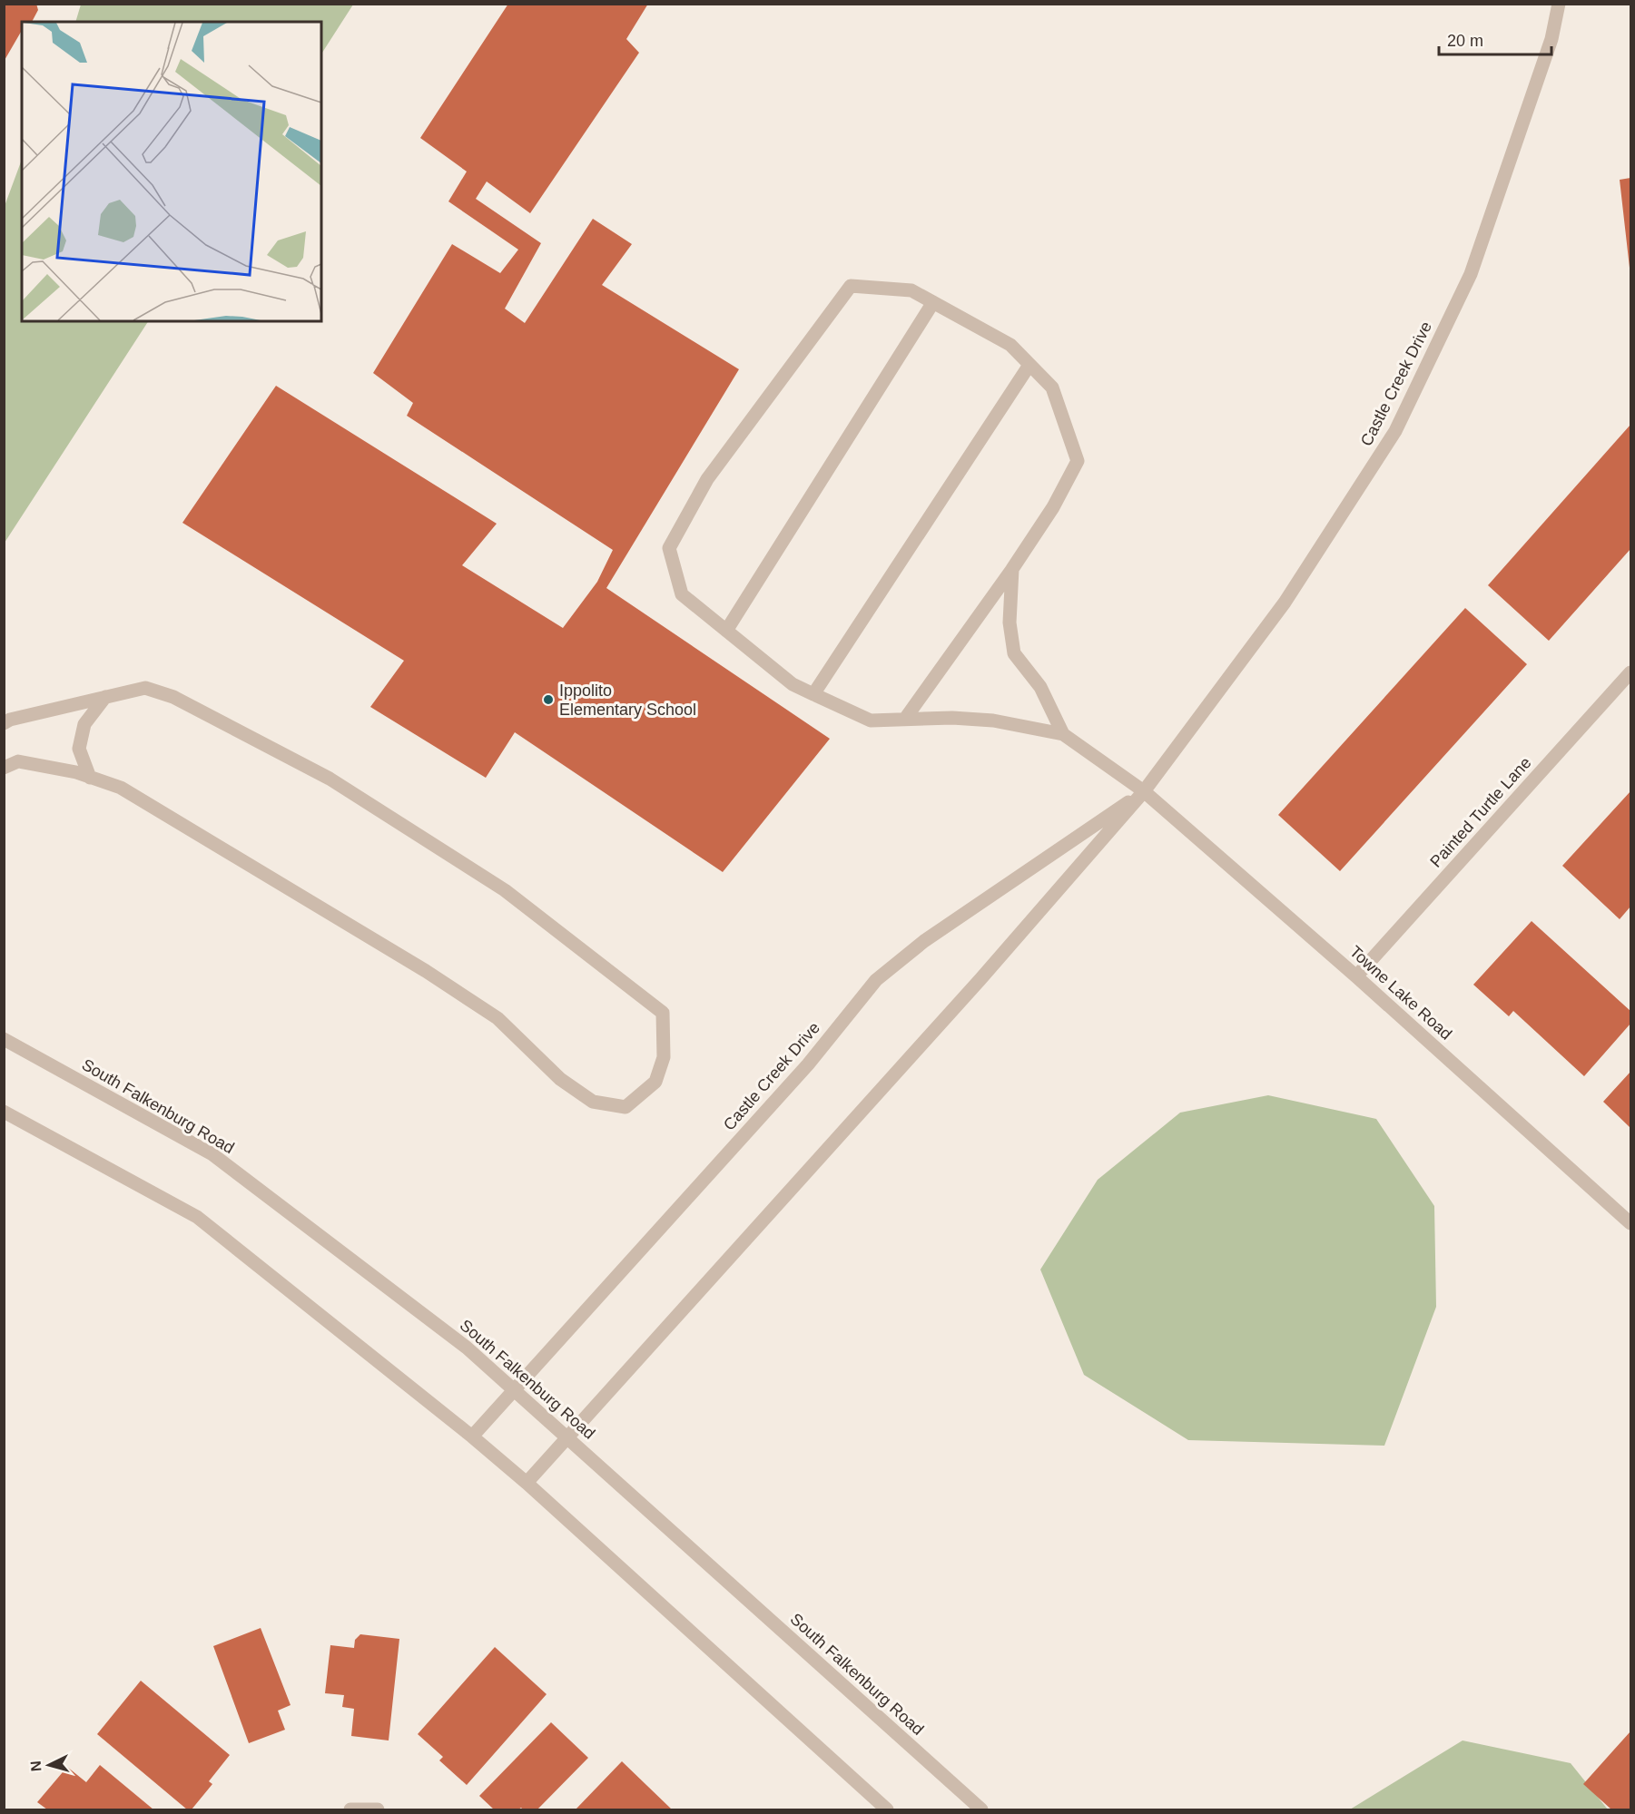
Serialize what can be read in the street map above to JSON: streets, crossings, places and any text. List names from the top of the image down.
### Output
{
  "streets": {
    "street": [
      "Castle Creek Drive",
      "Painted Turtle Lane",
      "Towne Lake Road",
      "South Falkenburg Road"
    ]
  },
  "crossings": [
    ["Castle Creek Drive", "Towne Lake Road"],
    ["Castle Creek Drive", "South Falkenburg Road"],
    ["Painted Turtle Lane", "Towne Lake Road"]
  ],
  "places": ["Ippolito Elementary School"],
  "scale_bar": "20 m",
  "north": "left"
}
